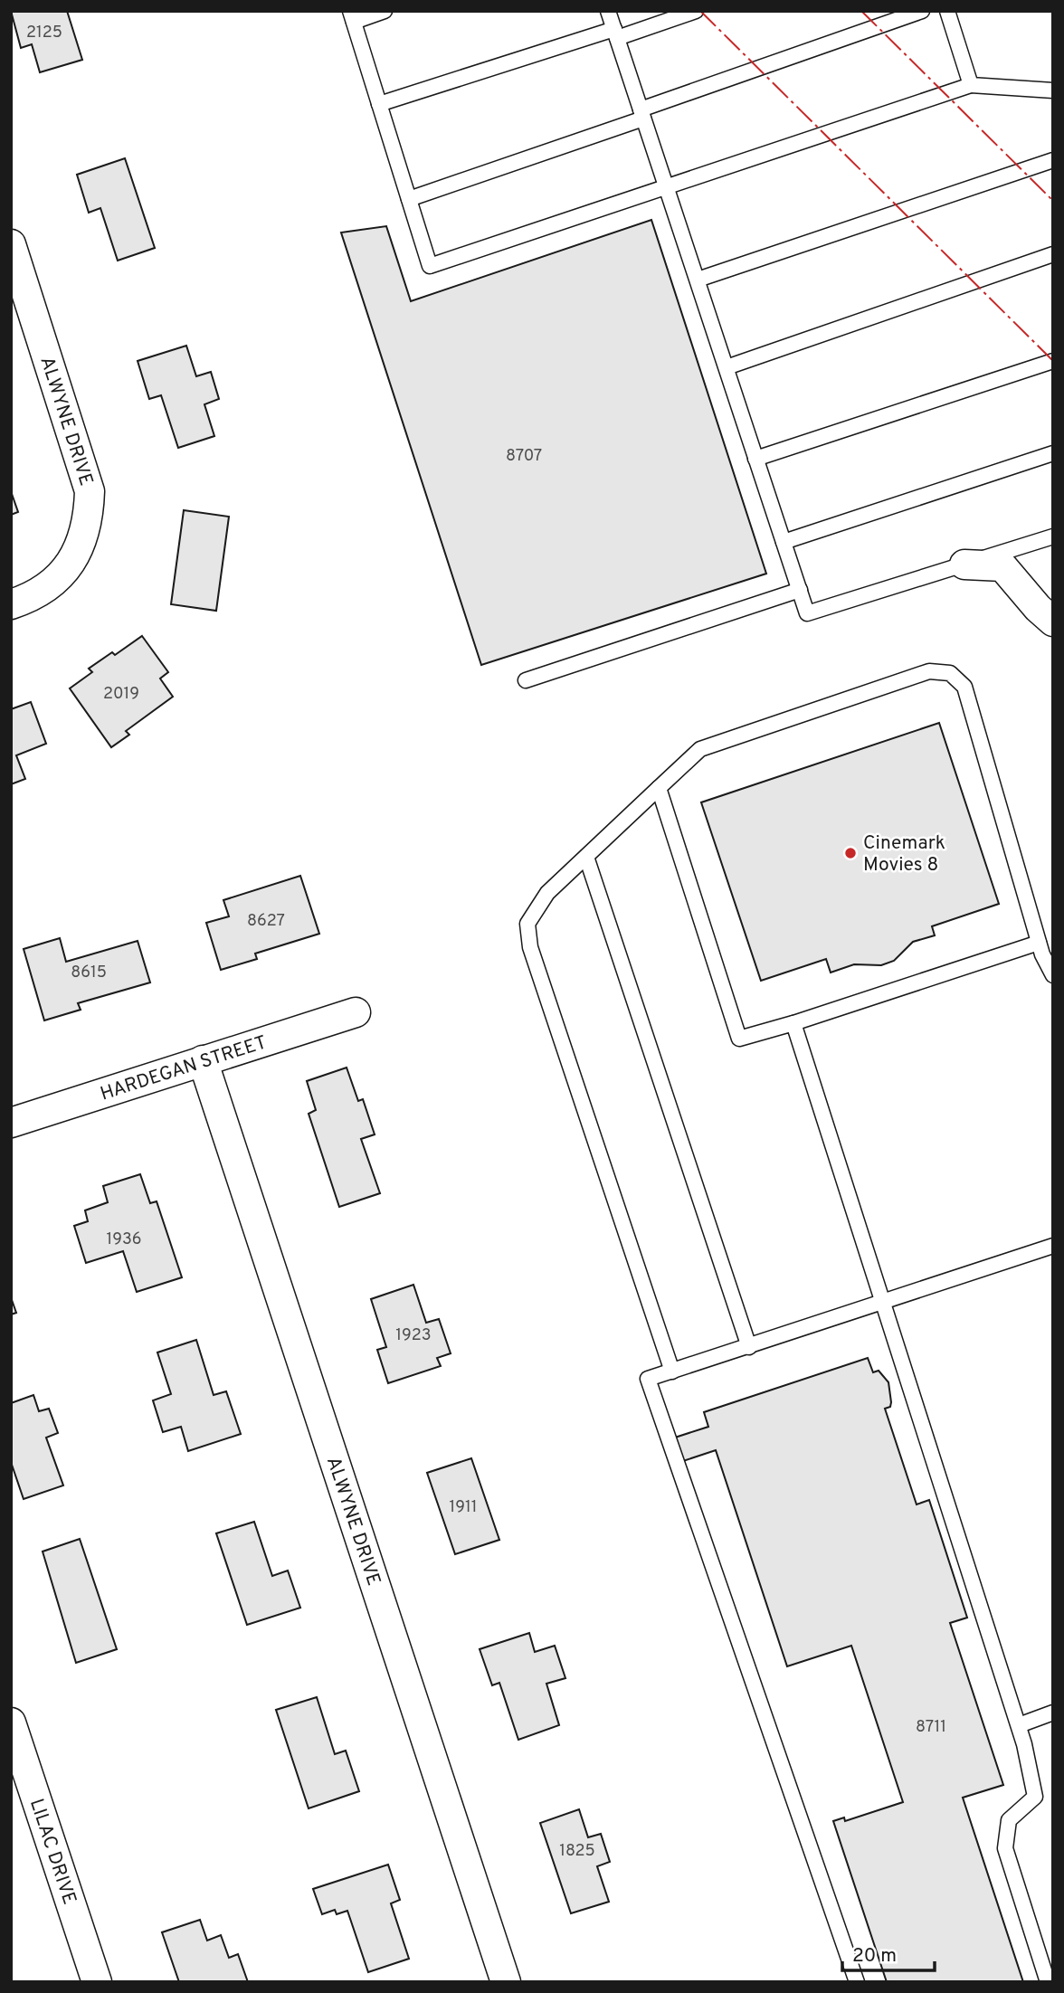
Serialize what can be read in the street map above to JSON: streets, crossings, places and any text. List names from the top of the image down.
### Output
{
  "streets": {
    "street": ["ALWYNE DRIVE", "HARDEGAN STREET", "LILAC DRIVE"]
  },
  "crossings": [
    ["ALWYNE DRIVE", "HARDEGAN STREET"]
  ],
  "places": ["Cinemark Movies 8"],
  "house_numbers": [
    "2125",
    "8707",
    "2019",
    "8627",
    "8615",
    "1936",
    "1923",
    "1911",
    "8711",
    "1825"
  ],
  "scale_bar": "20 m"
}
